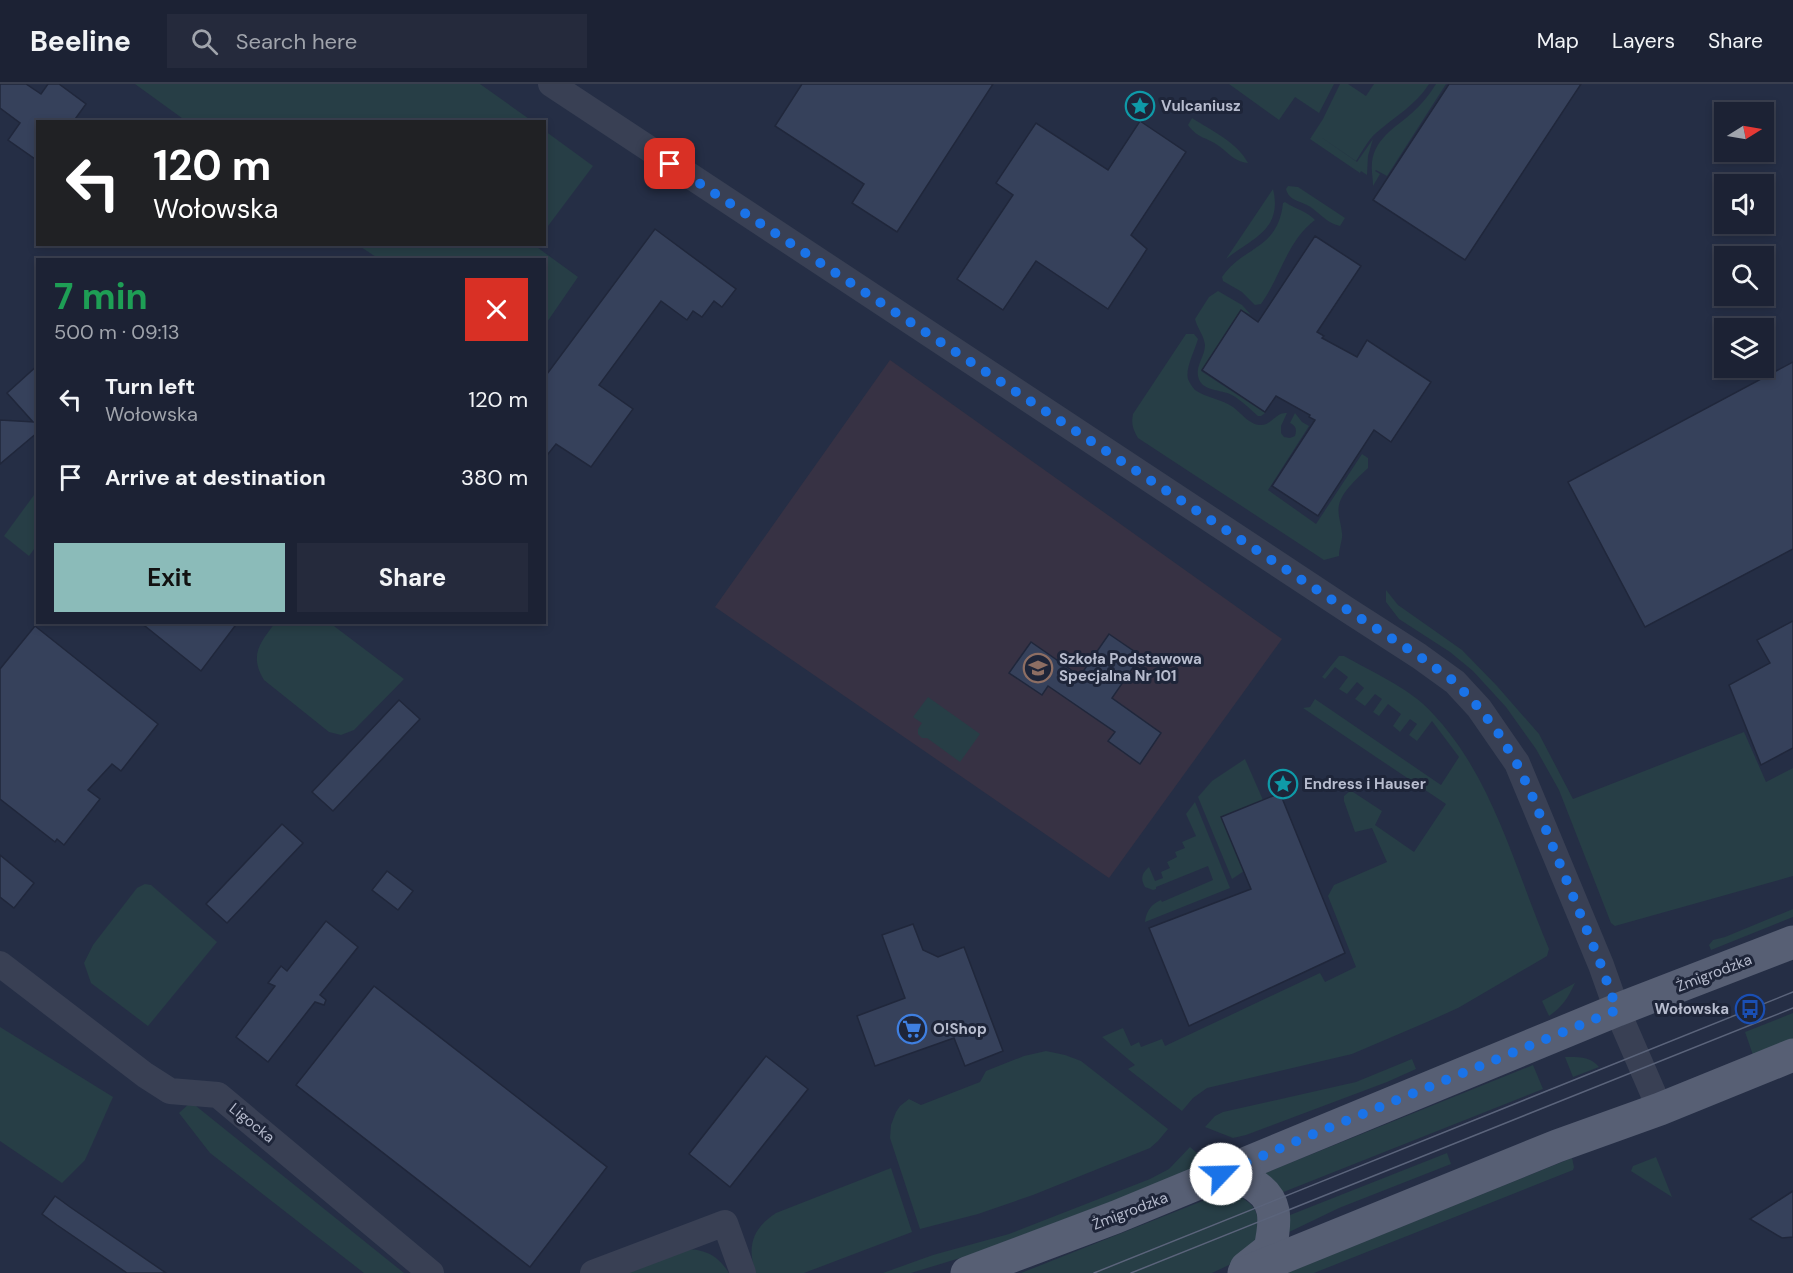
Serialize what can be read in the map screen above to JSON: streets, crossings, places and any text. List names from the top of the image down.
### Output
{
  "streets": {
    "main road": ["Żmigrodzka"],
    "street": ["Ligocka"]
  },
  "places": {
    "place": ["Vulcaniusz", "Endress i Hauser"],
    "school or university": ["Szkoła Podstawowa Specjalna Nr 101"],
    "bus stop": ["Wołowska"],
    "supermarket": ["O!Shop"]
  },
  "north": "right",
  "page": {
    "header": "Beeline",
    "search": "Search here",
    "nav": ["Map", "Layers", "Share"],
    "turn": ["120 m", "Wołowska"],
    "heading": ["7 min", "500 m · 09:13"],
    "list": [
      {
        "name": "Turn left",
        "note": "Wołowska",
        "value": "120 m"
      },
      {
        "name": "Arrive at destination",
        "value": "380 m"
      }
    ],
    "buttons": ["Exit", "Share"]
  }
}
